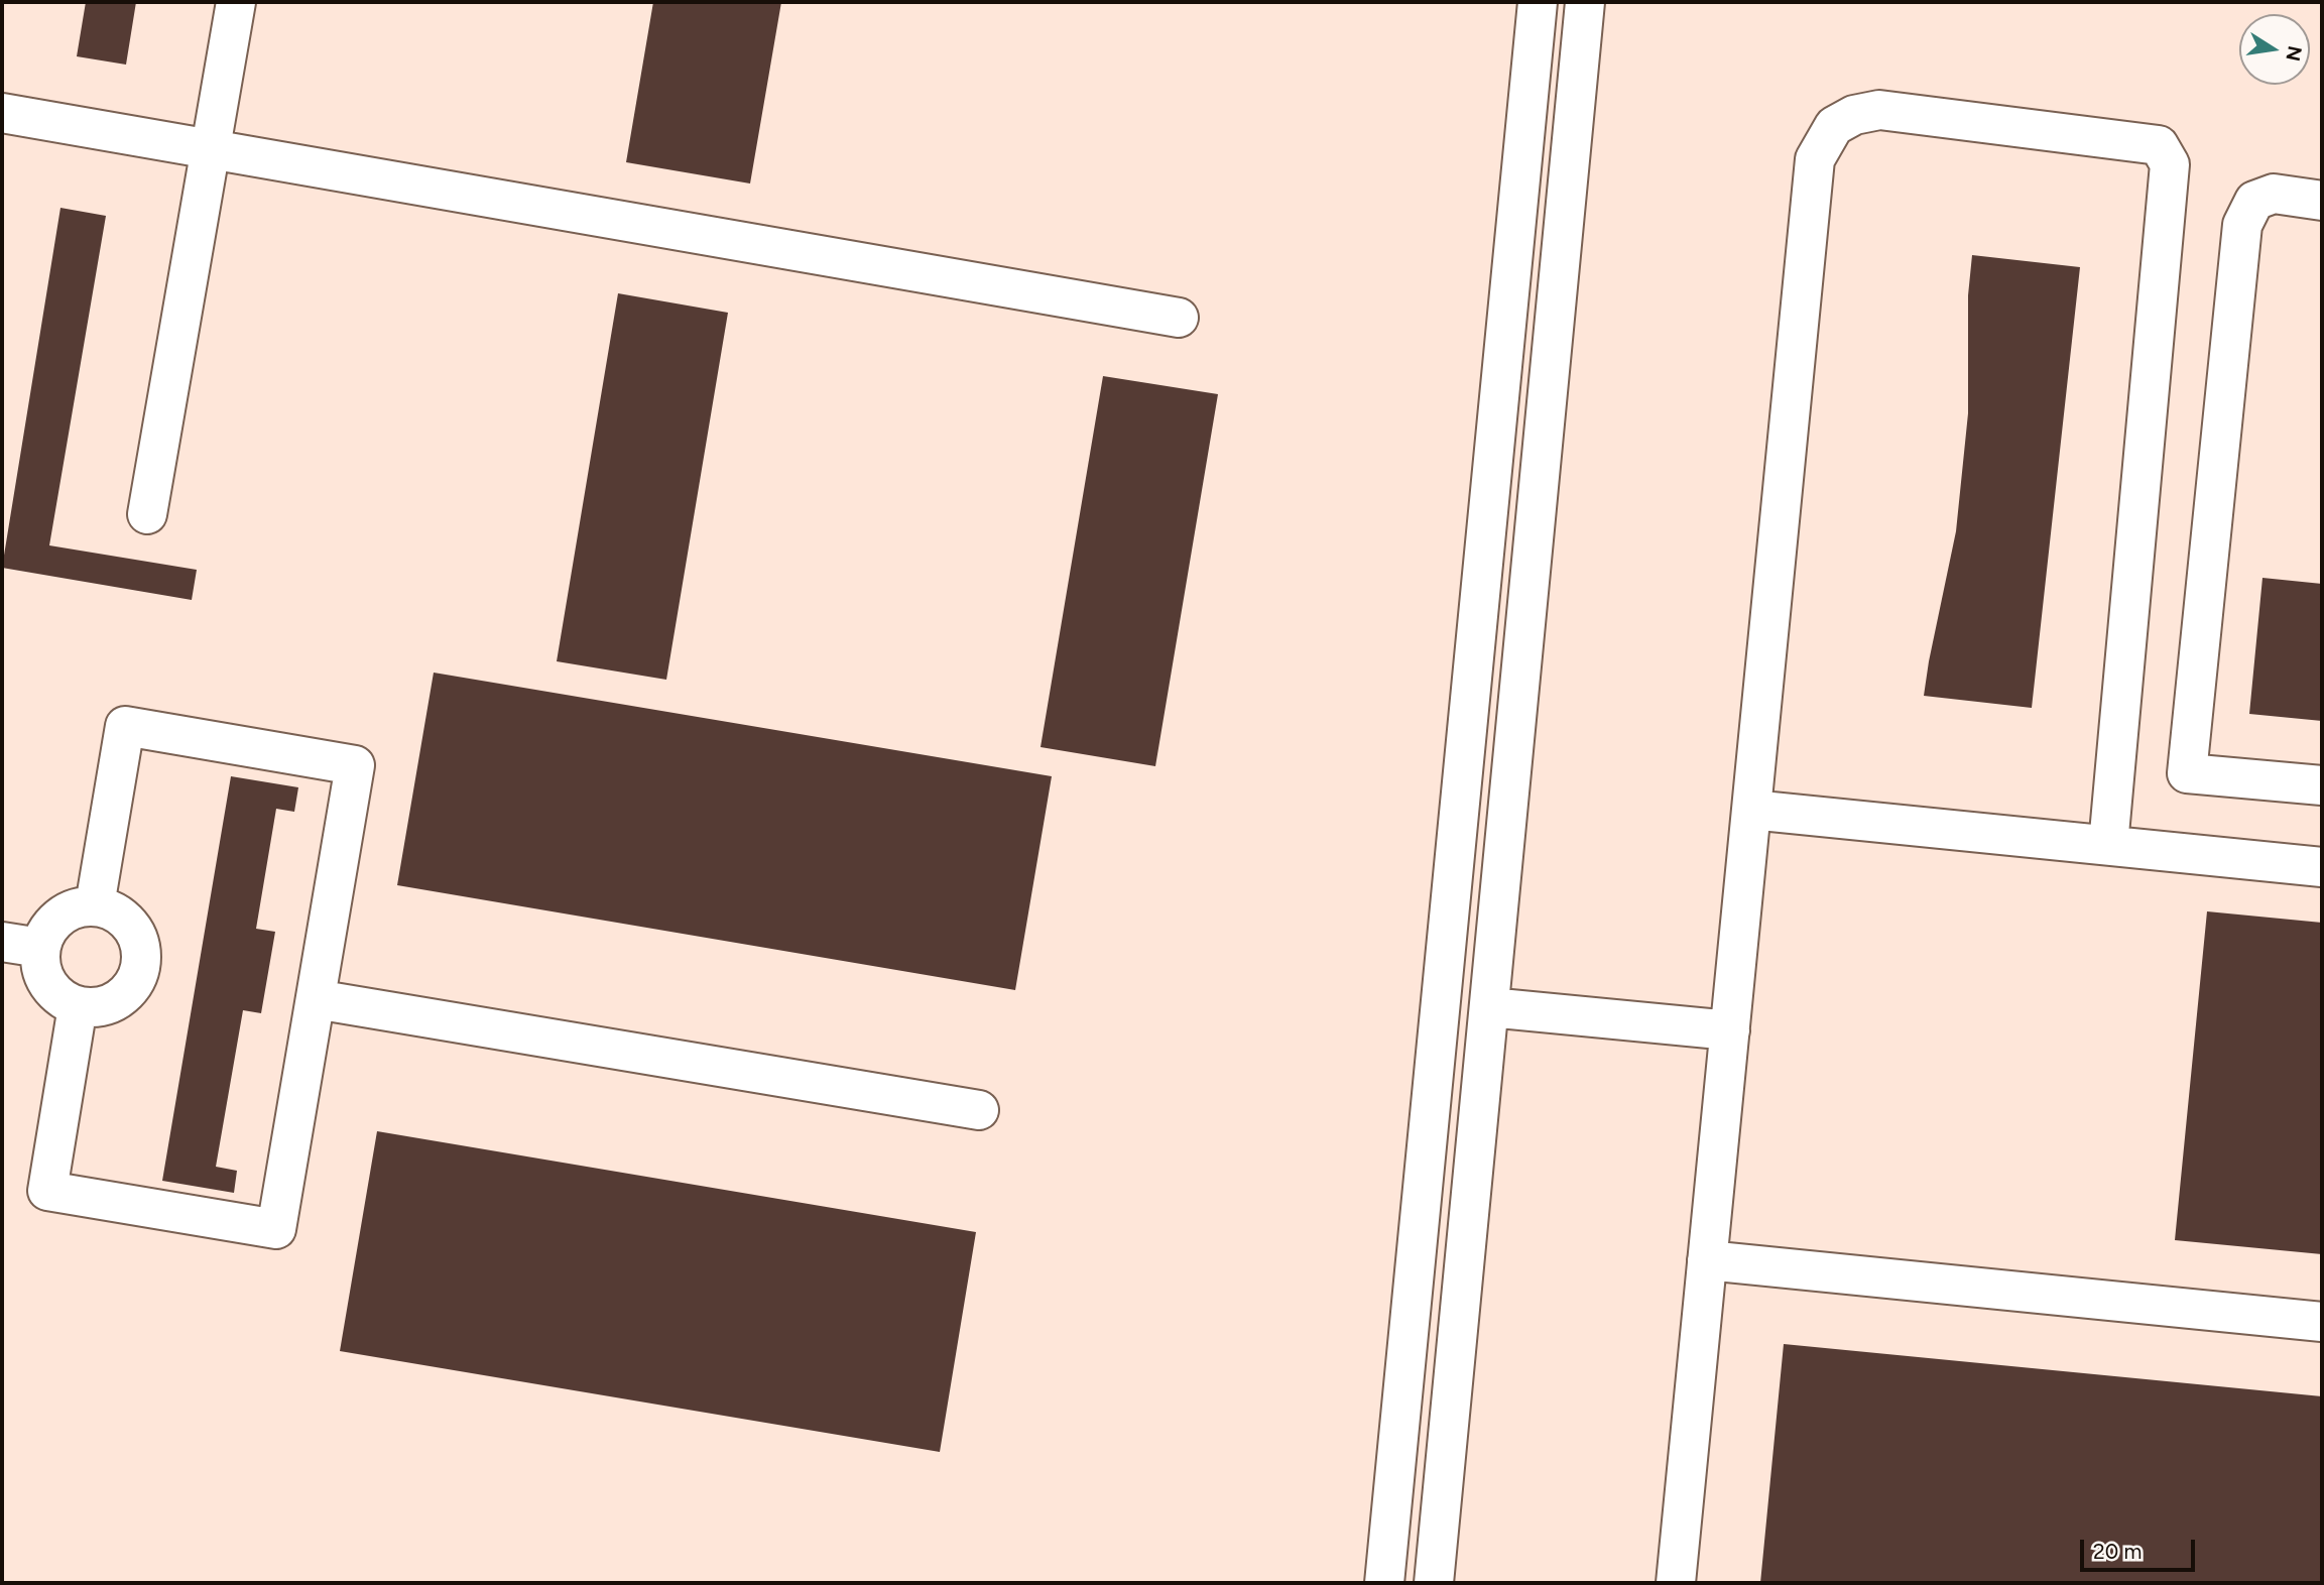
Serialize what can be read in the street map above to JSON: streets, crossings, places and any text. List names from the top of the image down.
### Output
{
  "scale_bar": "20 m",
  "north": "right"
}
